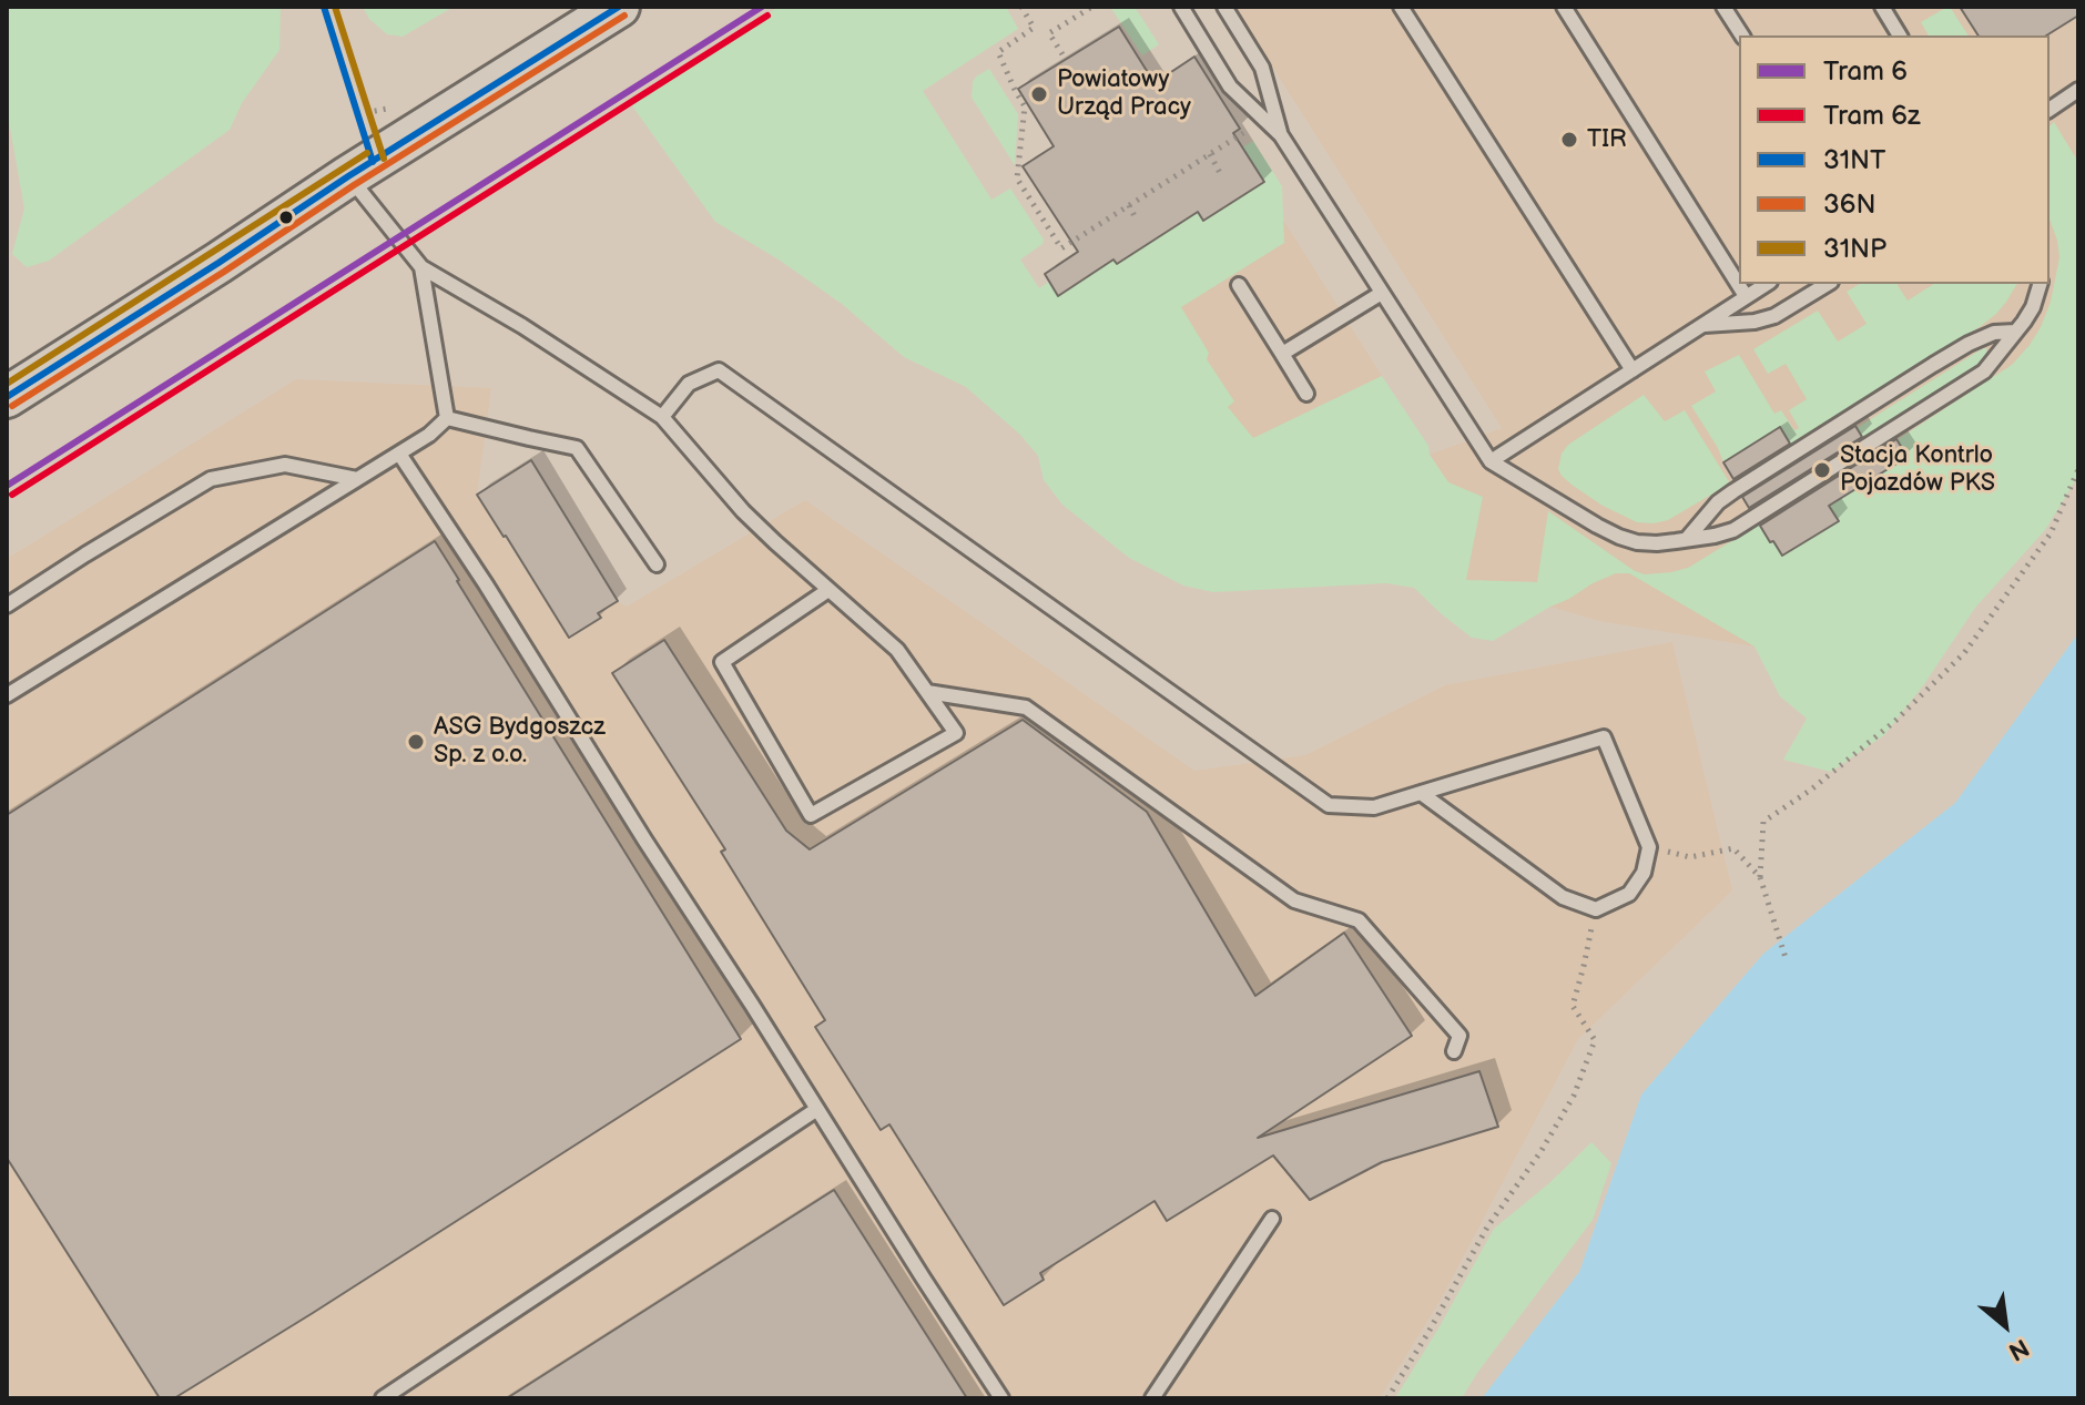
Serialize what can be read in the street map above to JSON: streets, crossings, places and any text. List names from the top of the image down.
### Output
{
  "places": [
    "Powiatowy Urząd Pracy",
    "TIR",
    "Stacja Kontrlo Pojazdów PKS",
    "ASG Bydgoszcz Sp. z o.o."
  ],
  "lines": [
    "tram line 6",
    "transit line 31NT",
    "transit line 31NP",
    "tram line 6z",
    "transit line 36N"
  ],
  "legend": [
    "Tram 6",
    "Tram 6z",
    "31NT",
    "36N",
    "31NP"
  ],
  "north": "bottom right"
}
